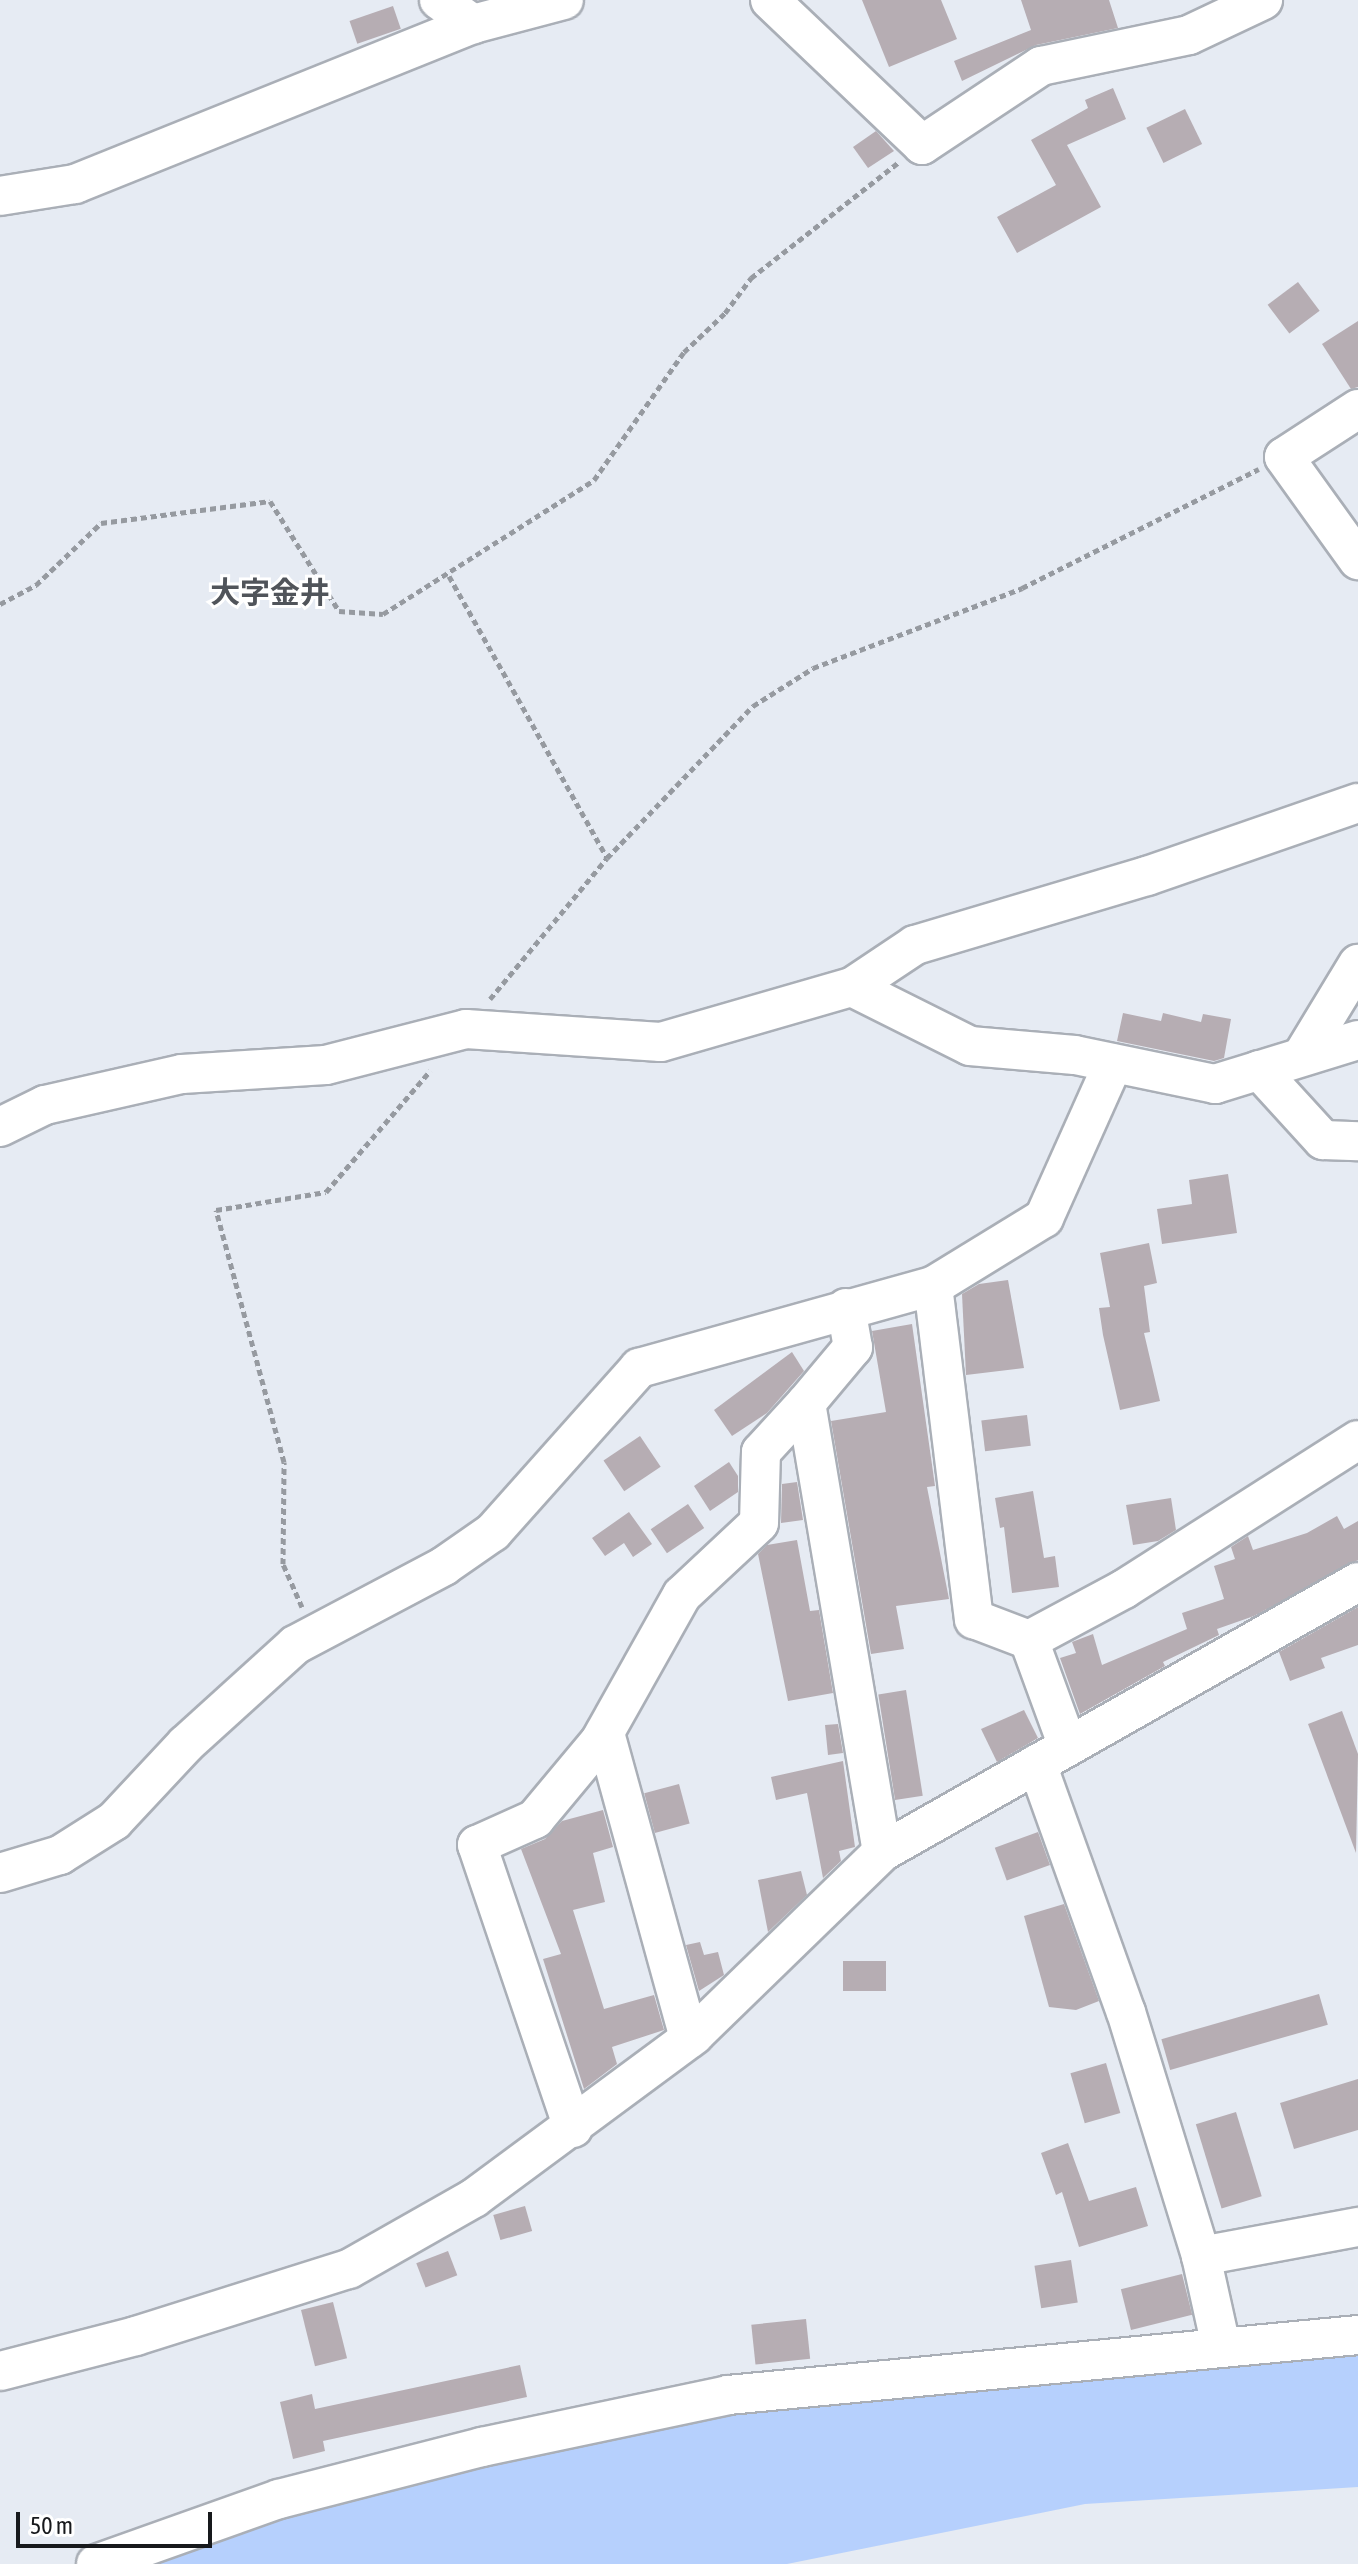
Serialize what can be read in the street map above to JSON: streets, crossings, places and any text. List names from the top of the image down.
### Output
{
  "districts": ["大字金井"],
  "scale_bar": "50 m"
}
